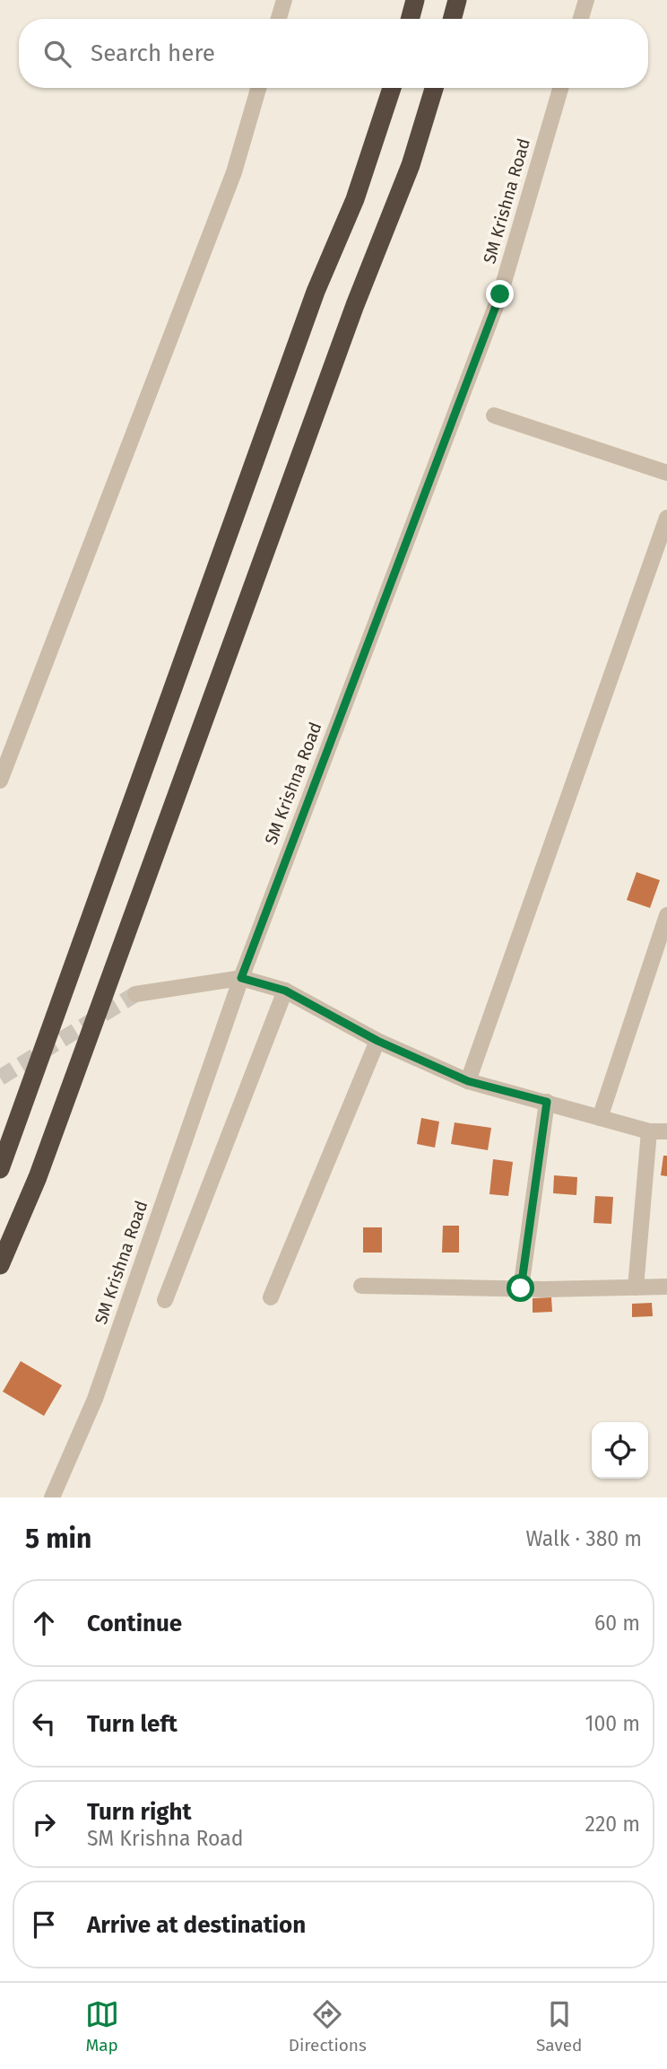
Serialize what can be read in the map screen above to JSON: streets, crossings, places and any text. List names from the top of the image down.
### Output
{
  "streets": {
    "street": ["SM Krishna Road"]
  },
  "page": {
    "search": "Search here",
    "heading": ["5 min", "Walk · 380 m"],
    "list": [
      ["Continue", "60 m"],
      ["Turn left", "100 m"],
      ["Turn right", "SM Krishna Road", "220 m"],
      "Arrive at destination"
    ],
    "nav": ["Map", "Directions", "Saved"]
  }
}
